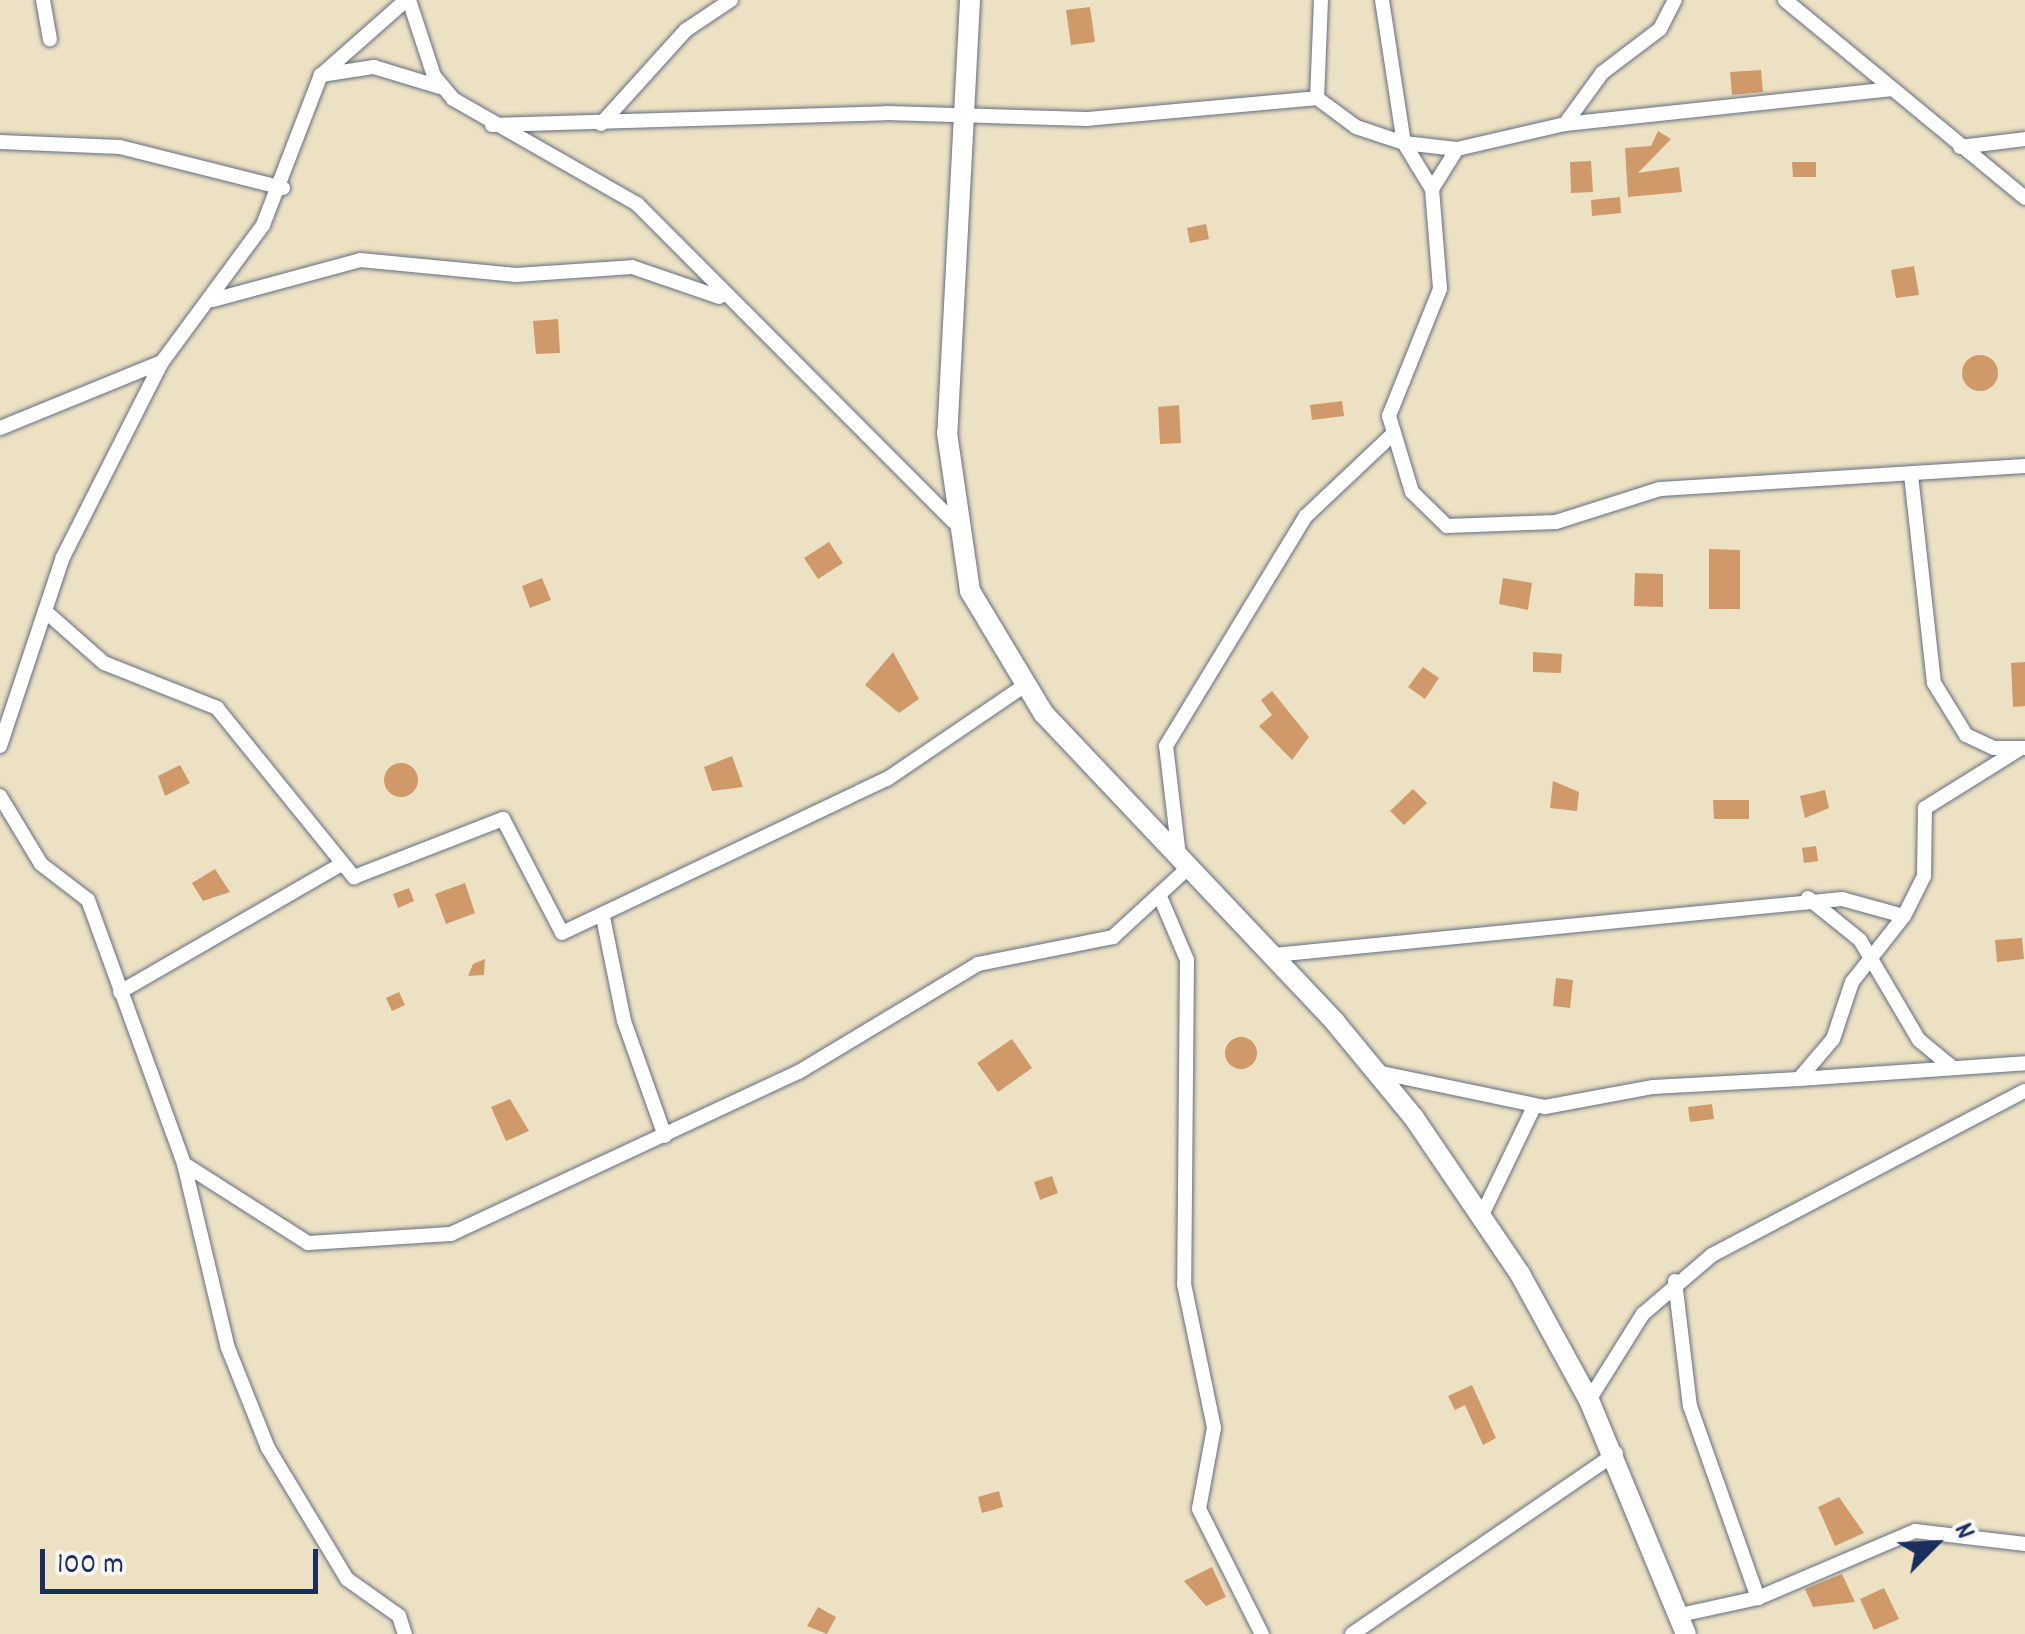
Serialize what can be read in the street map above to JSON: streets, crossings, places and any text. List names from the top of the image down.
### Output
{
  "scale_bar": "100 m",
  "north": "top right"
}
